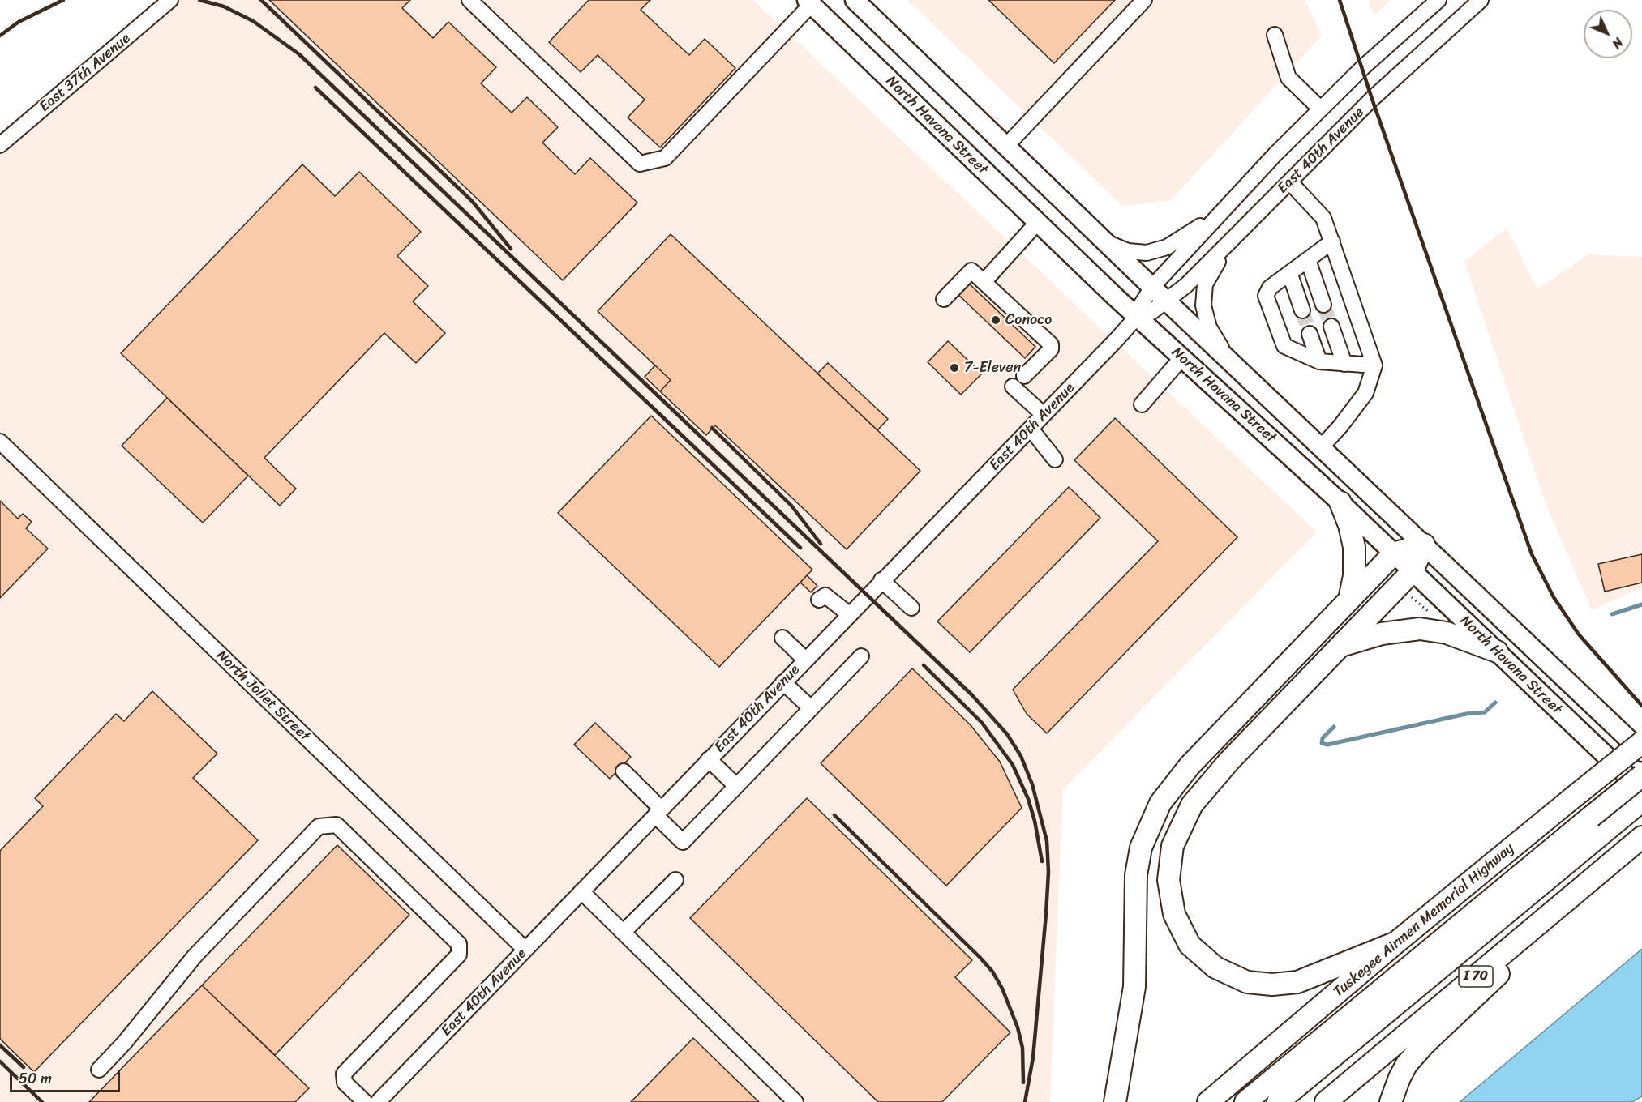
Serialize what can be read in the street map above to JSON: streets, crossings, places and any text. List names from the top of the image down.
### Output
{
  "streets": {
    "highway": ["Tuskegee Airmen Memorial Highway", "I 70"],
    "main road": ["North Havana Street"],
    "street": ["East 37th Avenue", "East 40th Avenue", "North Joliet Street"]
  },
  "crossings": [
    ["North Havana Street", "East 40th Avenue"],
    ["East 40th Avenue", "North Joliet Street"]
  ],
  "places": ["Conoco", "7-Eleven"],
  "scale_bar": "50 m",
  "north": "bottom right"
}
